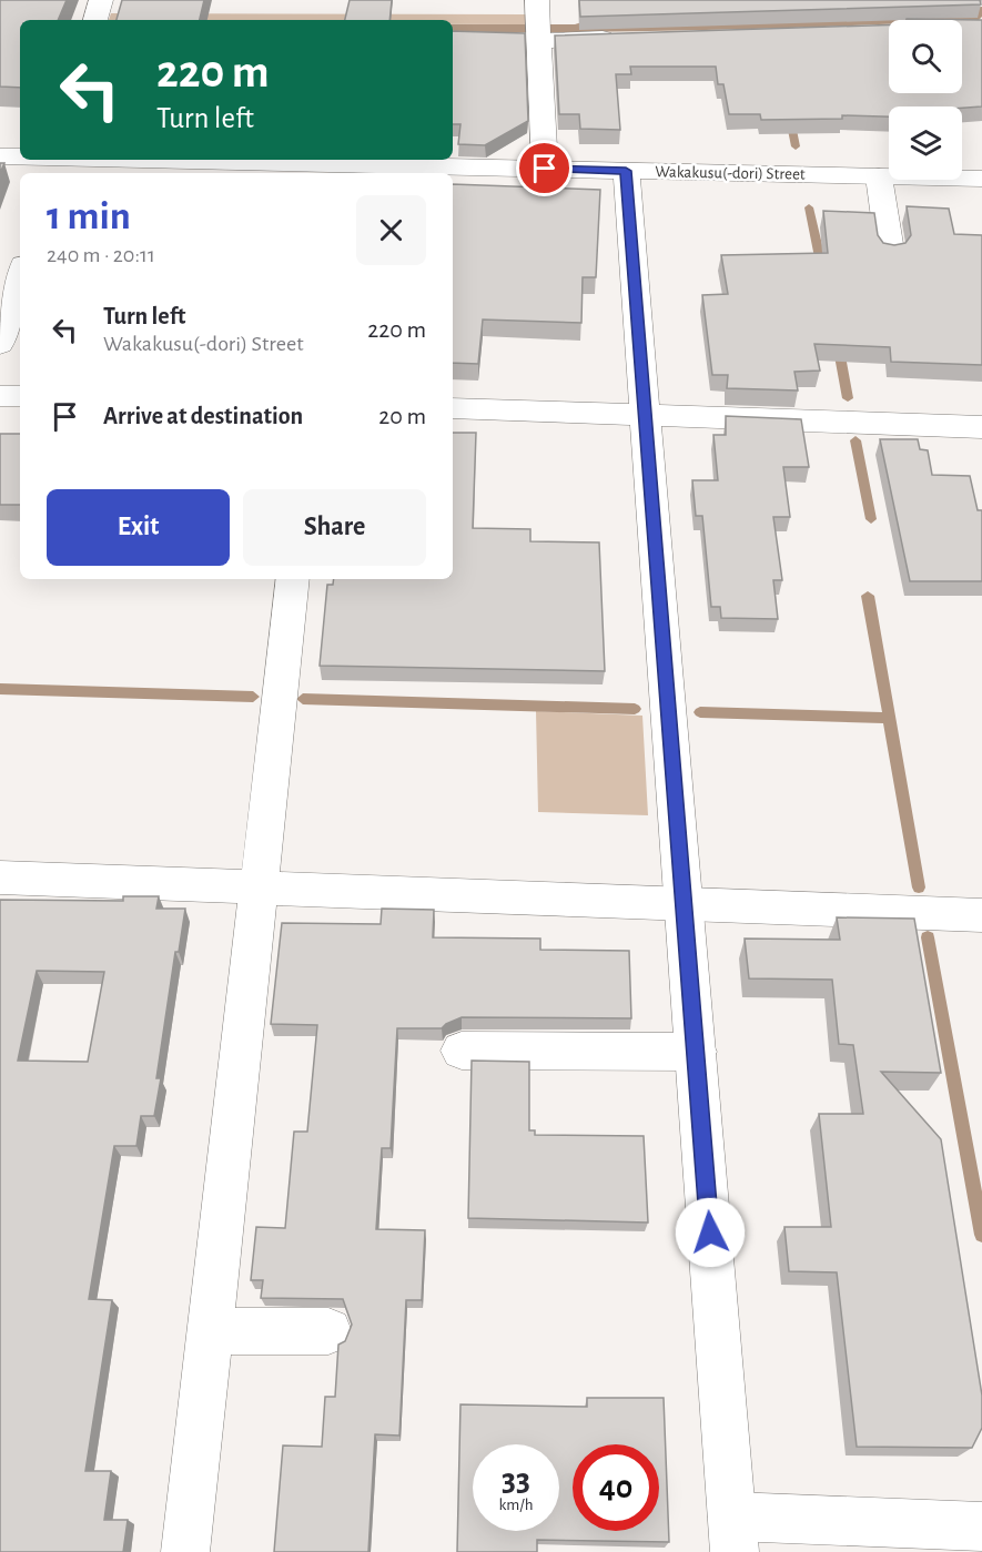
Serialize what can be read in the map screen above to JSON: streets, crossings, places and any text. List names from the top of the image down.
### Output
{
  "streets": {
    "street": ["Wakakusu(-dori) Street"]
  },
  "page": {
    "turn": ["220 m", "Turn left"],
    "heading": ["1 min", "240 m · 20:11"],
    "list": [
      {
        "name": "Turn left",
        "note": "Wakakusu(-dori) Street",
        "value": "220 m"
      },
      {
        "name": "Arrive at destination",
        "value": "20 m"
      }
    ],
    "buttons": ["Exit", "Share"],
    "speed": "33 km/h",
    "limit": "40"
  }
}
